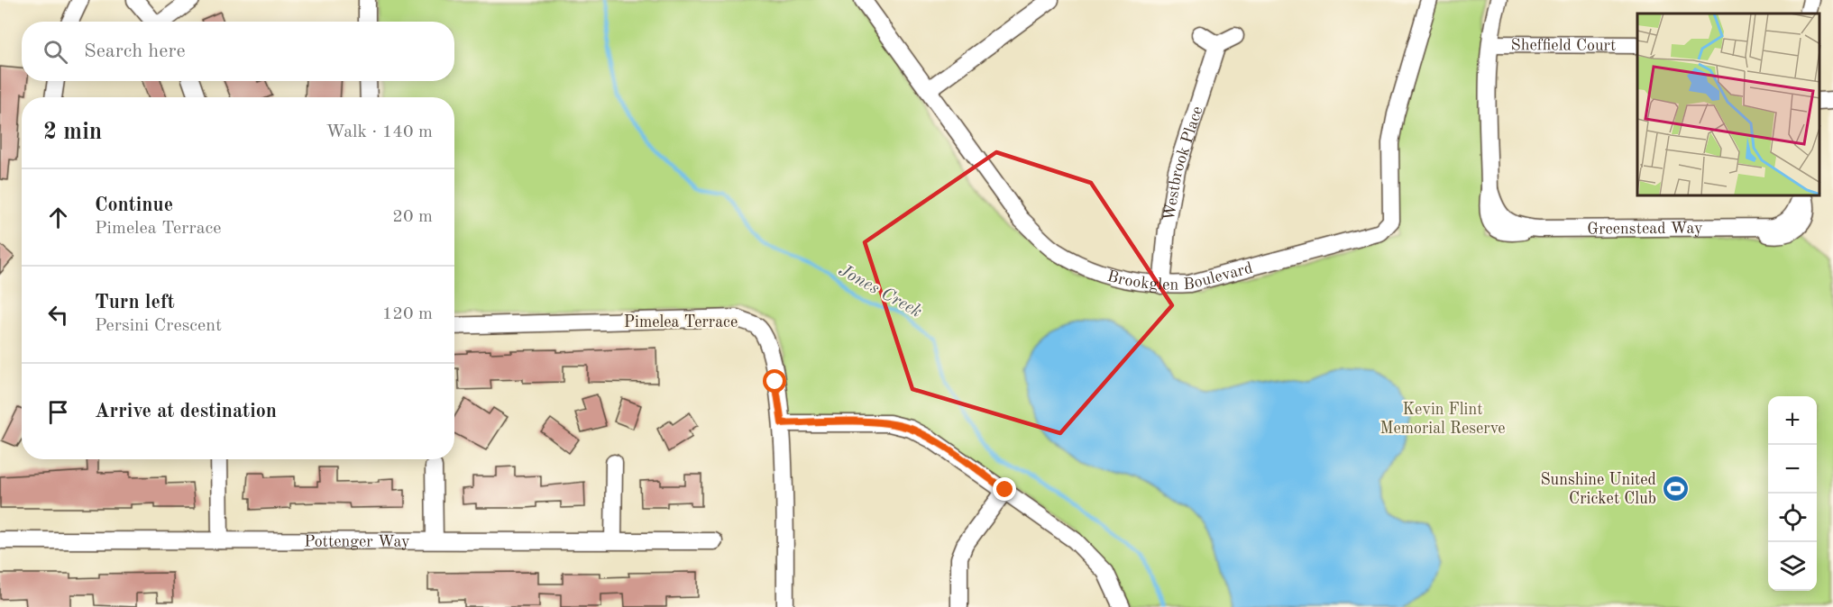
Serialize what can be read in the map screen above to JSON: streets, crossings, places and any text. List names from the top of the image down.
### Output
{
  "streets": {
    "street": [
      "Sheffield Court",
      "Westbrook Place",
      "Greenstead Way",
      "Brookglen Boulevard",
      "Pimelea Terrace",
      "Pottenger Way"
    ]
  },
  "crossings": [
    ["Sheffield Court", "Greenstead Way"],
    ["Westbrook Place", "Brookglen Boulevard"]
  ],
  "water": ["Jones Creek"],
  "parks": ["Kevin Flint Memorial Reserve"],
  "places": {
    "sports": ["Sunshine United Cricket Club"]
  },
  "page": {
    "search": "Search here",
    "heading": ["2 min", "Walk · 140 m"],
    "list": [
      ["Continue", "Pimelea Terrace", "20 m"],
      ["Turn left", "Persini Crescent", "120 m"],
      "Arrive at destination"
    ],
    "map_buttons": ["+", "−"]
  }
}
